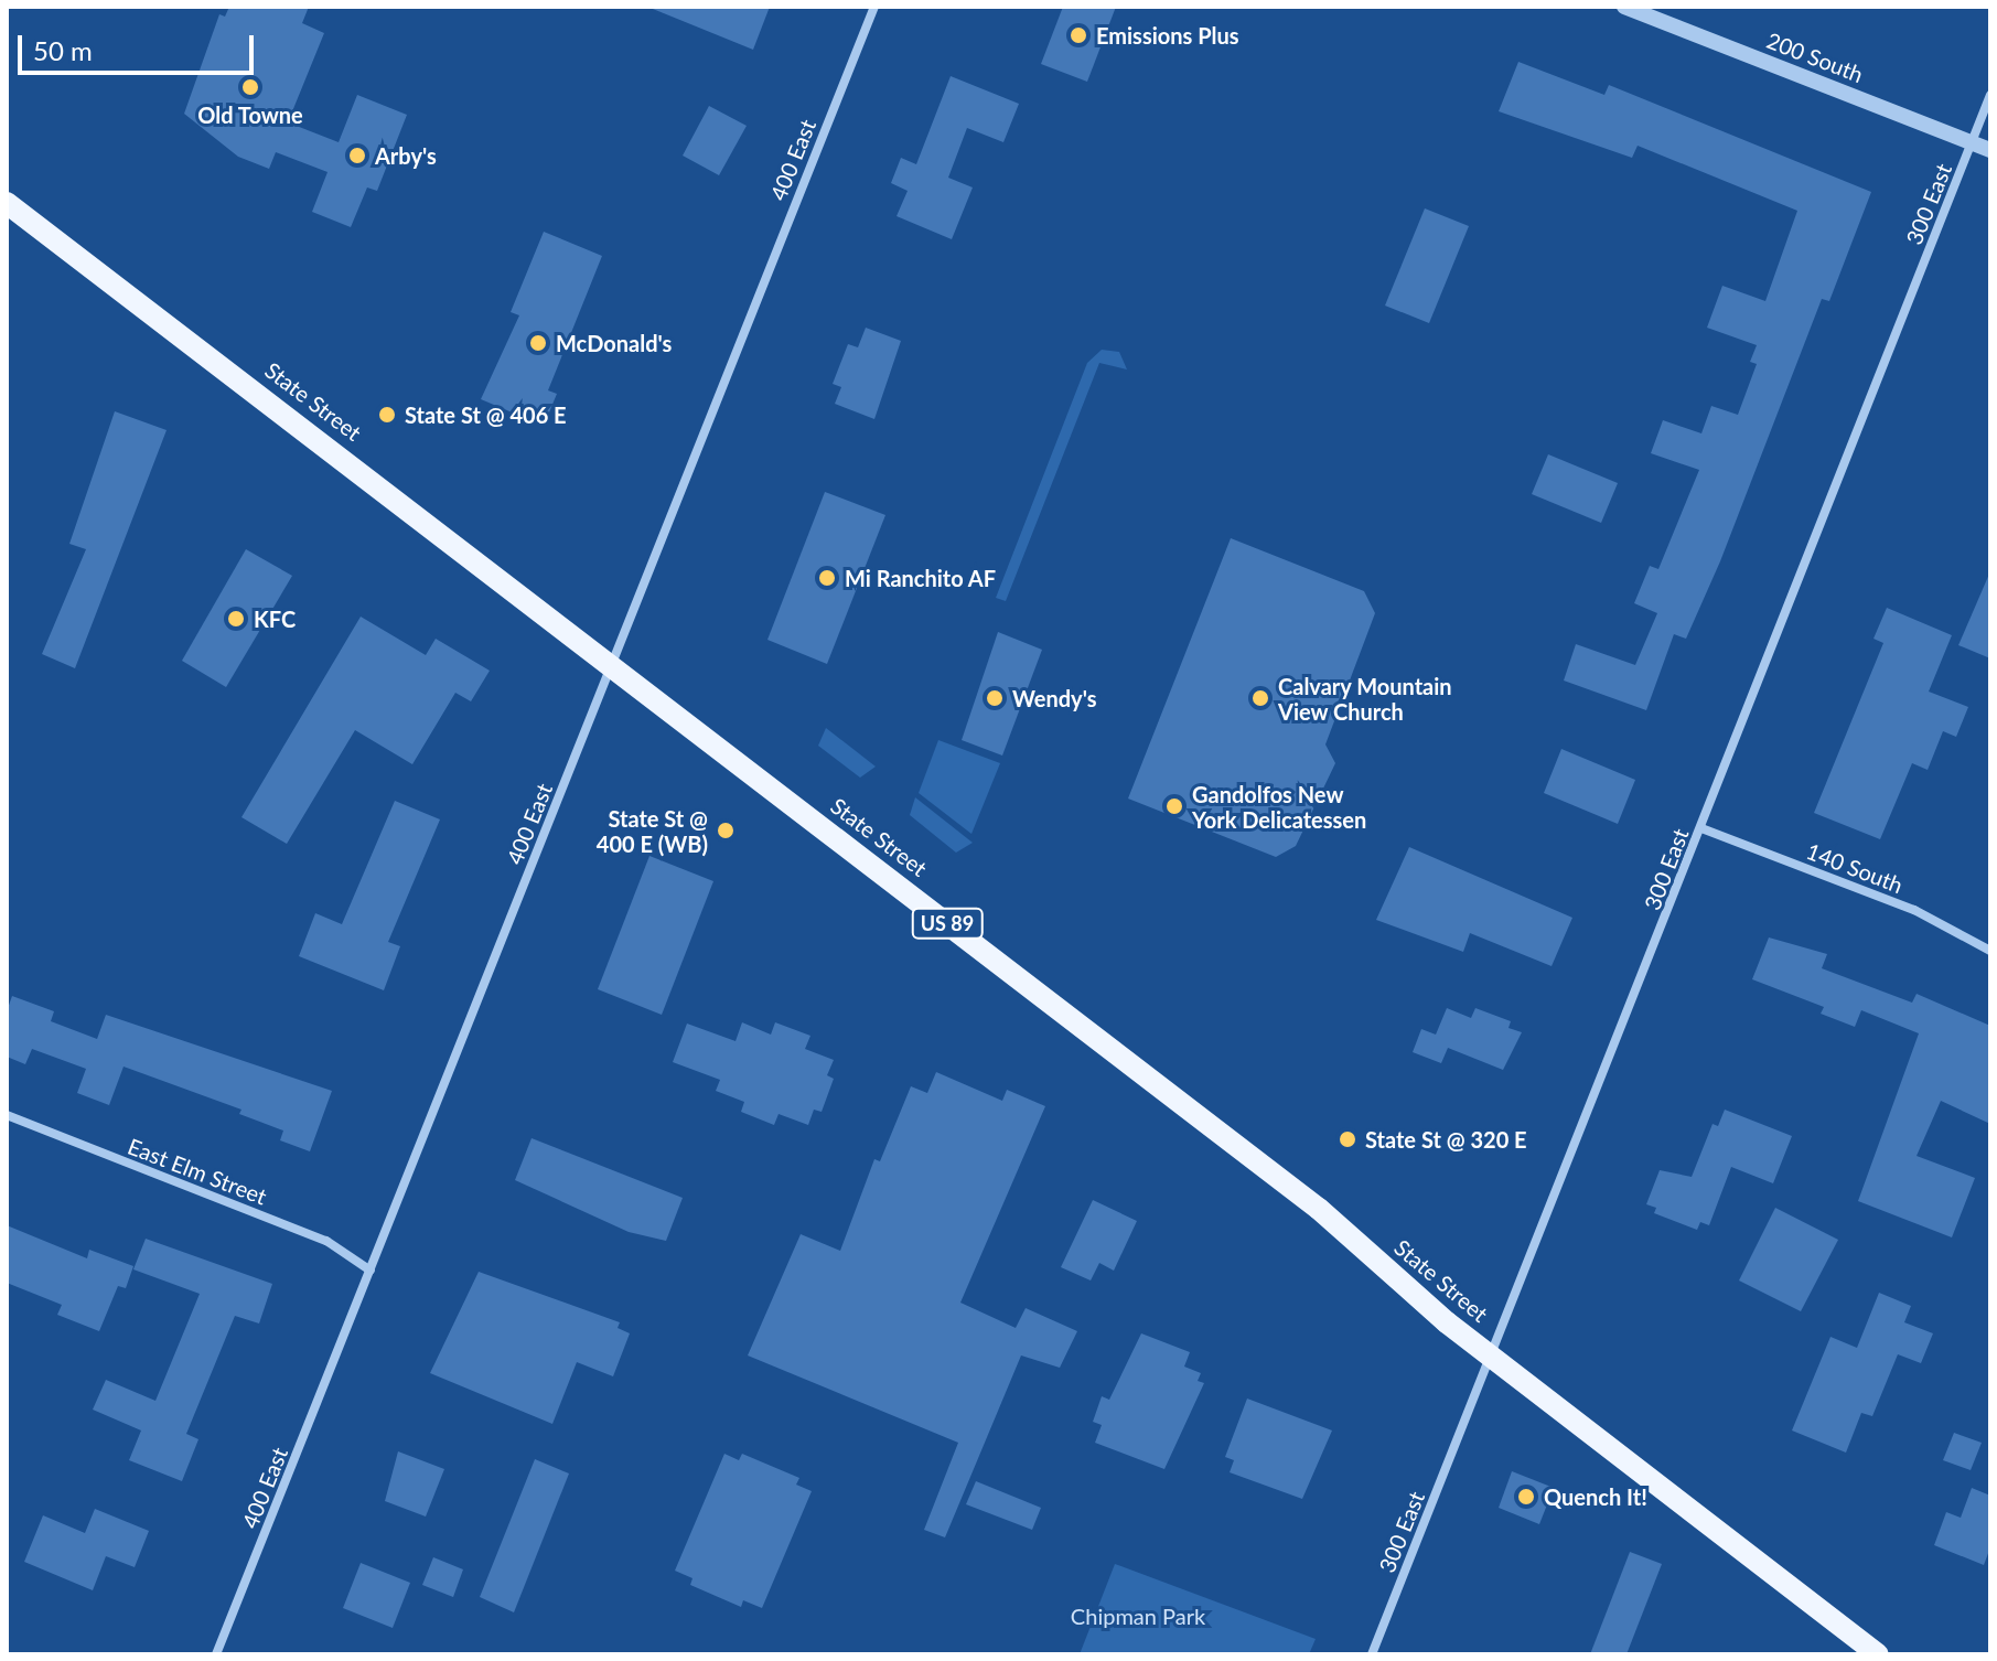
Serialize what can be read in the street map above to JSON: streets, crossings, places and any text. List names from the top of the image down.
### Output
{
  "streets": {
    "main road": ["State Street", "US 89"],
    "street": [
      "200 South",
      "400 East",
      "300 East",
      "140 South",
      "East Elm Street"
    ]
  },
  "crossings": [
    ["200 South", "300 East"],
    ["400 East", "State Street"],
    ["400 East", "East Elm Street"],
    ["300 East", "State Street"],
    ["300 East", "140 South"]
  ],
  "parks": ["Chipman Park"],
  "places": [
    "Emissions Plus",
    "Old Towne",
    "Arby's",
    "McDonald's",
    "State St @ 406 E",
    "Mi Ranchito AF",
    "KFC",
    "Wendy's",
    "Calvary Mountain View Church",
    "Gandolfos New York Delicatessen",
    "State St @ 400 E (WB)",
    "State St @ 320 E",
    "Quench It!"
  ],
  "scale_bar": "50 m"
}
